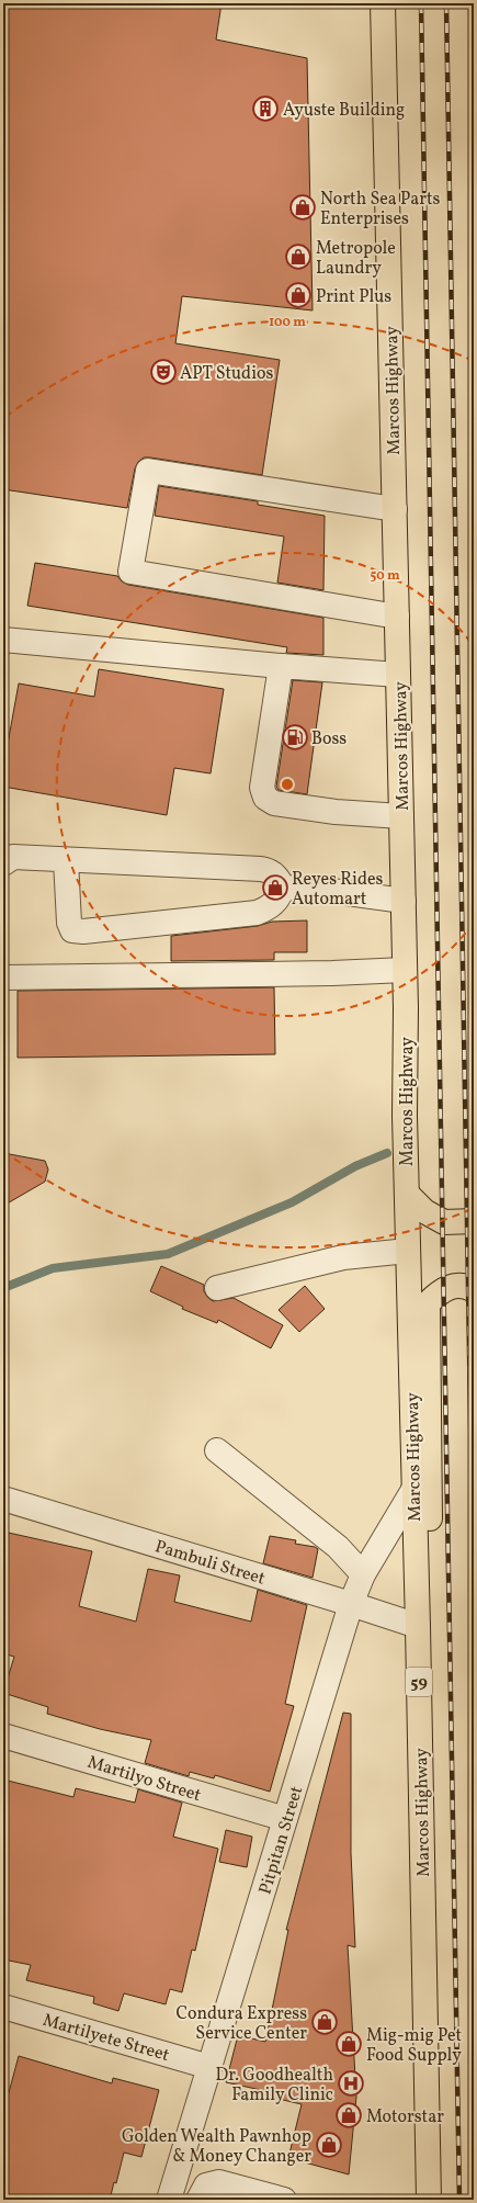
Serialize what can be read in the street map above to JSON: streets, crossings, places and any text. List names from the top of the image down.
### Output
{
  "streets": {
    "main road": ["Marcos Highway", "59"],
    "street": [
      "Pambuli Street",
      "Martilyo Street",
      "Pitpitan Street",
      "Martilyete Street"
    ]
  },
  "crossings": [
    ["Marcos Highway", "Pambuli Street"],
    ["Marcos Highway", "Pitpitan Street"],
    ["Pambuli Street", "Pitpitan Street"],
    ["Martilyo Street", "Pitpitan Street"],
    ["Pitpitan Street", "Martilyete Street"]
  ],
  "places": {
    "building": ["Ayuste Building"],
    "shop": [
      "North Sea Parts Enterprises",
      "Metropole Laundry",
      "Print Plus",
      "Reyes Rides Automart",
      "Condura Express Service Center",
      "Mig-mig Pet Food Supply",
      "Motorstar",
      "Golden Wealth Pawnhop & Money Changer"
    ],
    "theatre": ["APT Studios"],
    "fuel station": ["Boss"],
    "hospital": ["Dr. Goodhealth Family Clinic"]
  },
  "rings": ["100 m", "50 m"]
}
